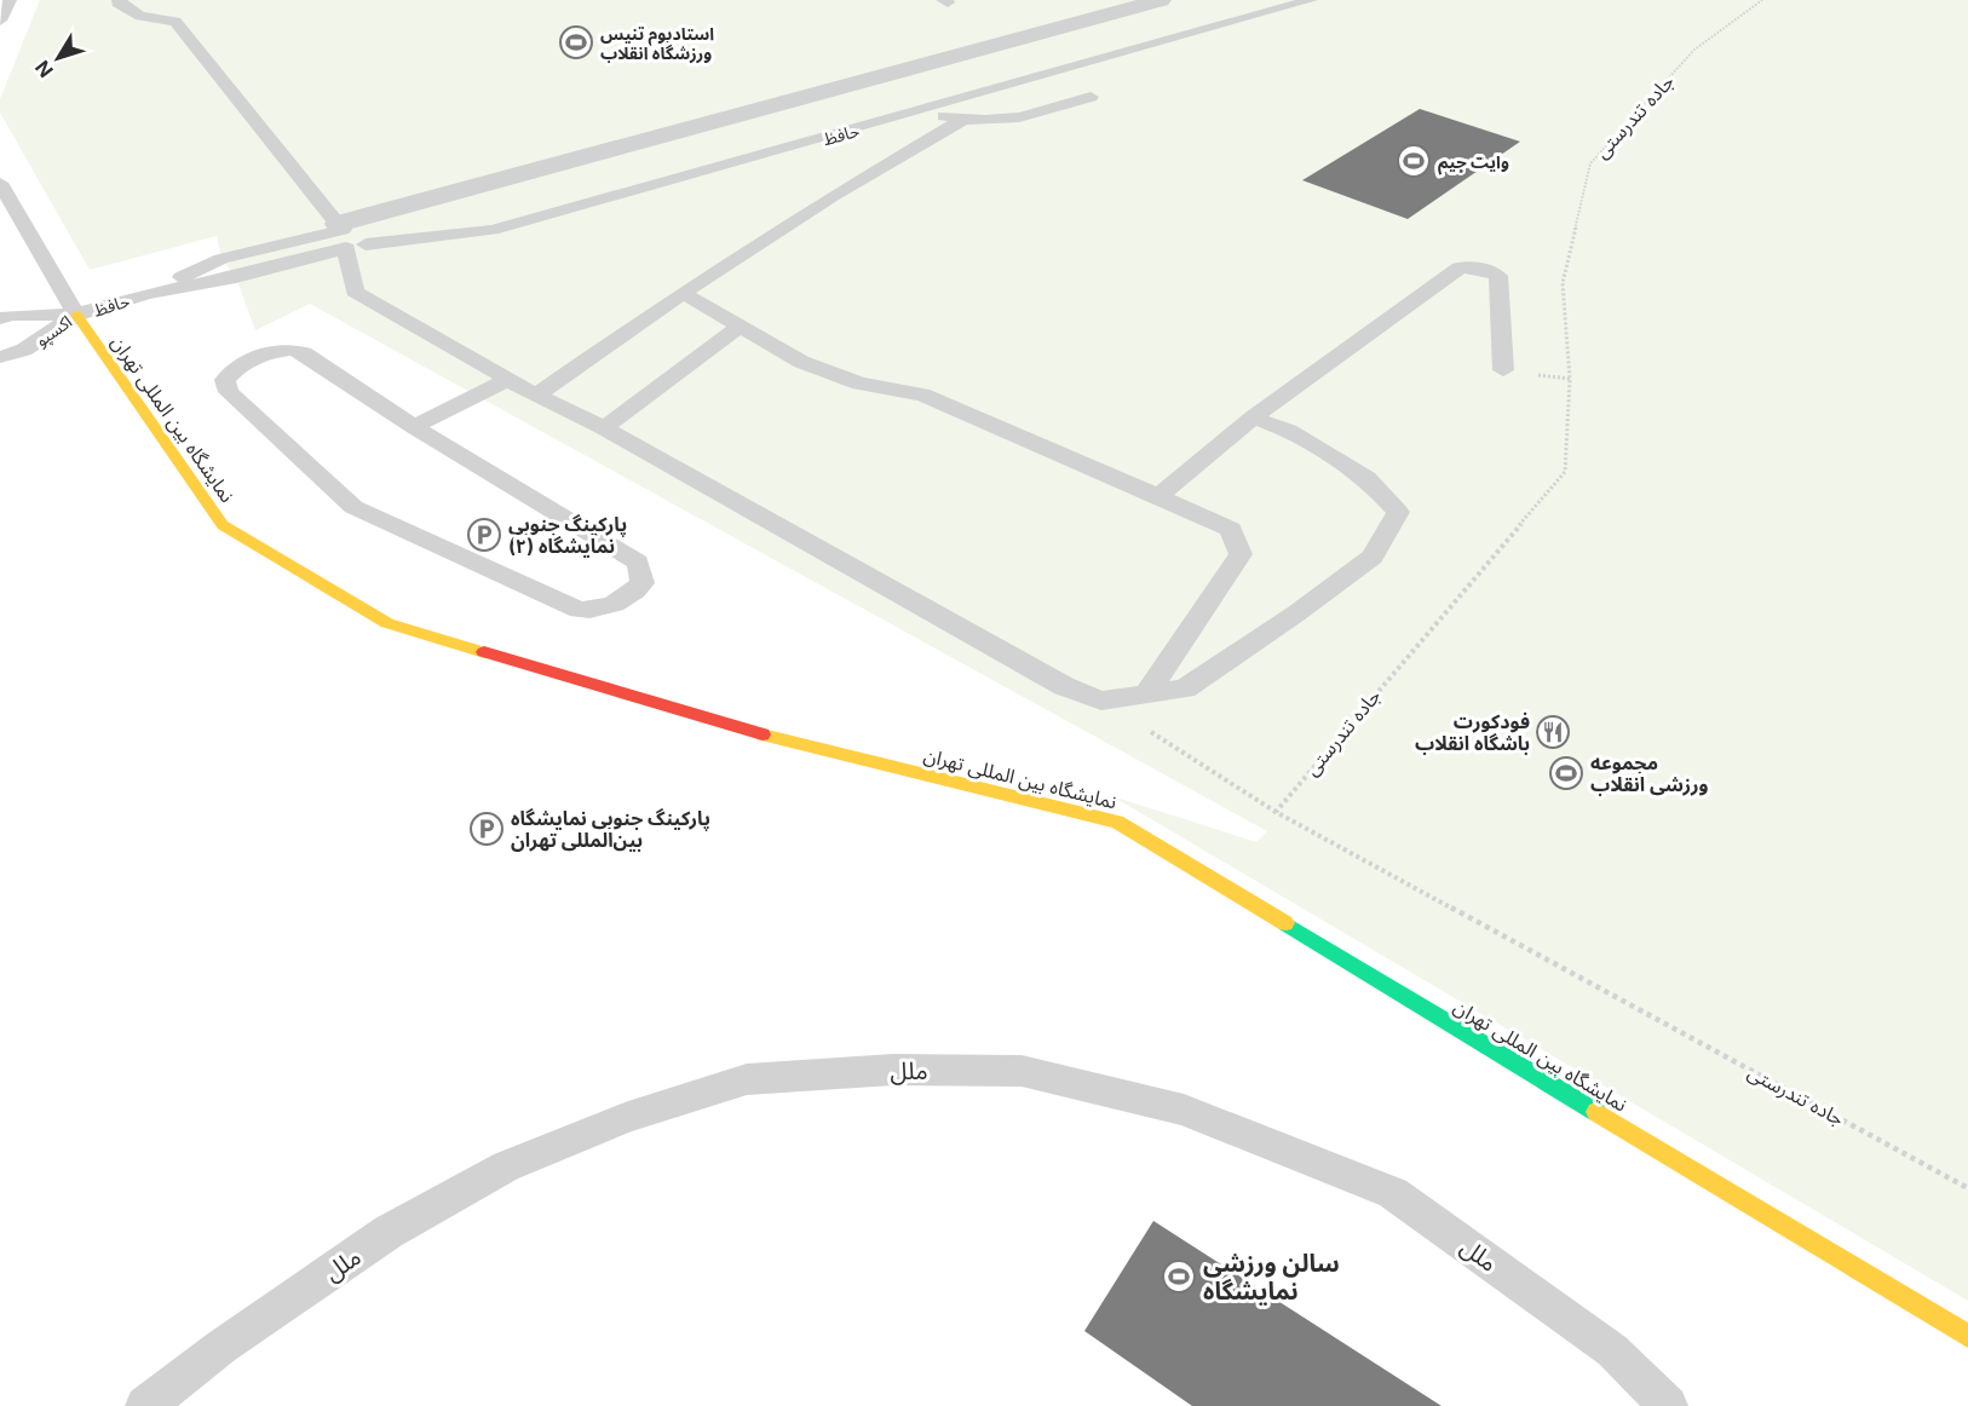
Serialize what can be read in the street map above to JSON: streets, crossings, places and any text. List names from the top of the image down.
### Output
{
  "streets": {
    "street": ["نمایشگاه بین المللی تهران"],
    "lane": ["حافظ", "اکسپو", "ملل"],
    "path": ["جاده تندرستی"]
  },
  "crossings": [
    ["حافظ", "اکسپو"],
    ["حافظ", "نمایشگاه بین المللی تهران"],
    ["اکسپو", "نمایشگاه بین المللی تهران"]
  ],
  "places": {
    "sports": [
      "استادیوم تنیس ورزشگاه انقلاب",
      "وایت جیم",
      "مجموعه ورزشی انقلاب",
      "سالن ورزشی نمایشگاه"
    ],
    "parking": ["پارکینگ جنوبی نمایشگاه (۲)", "پارکینگ جنوبی نمایشگاه بین‌المللی تهران"],
    "restaurant": ["فودکورت باشگاه انقلاب"]
  },
  "north": "bottom left"
}
